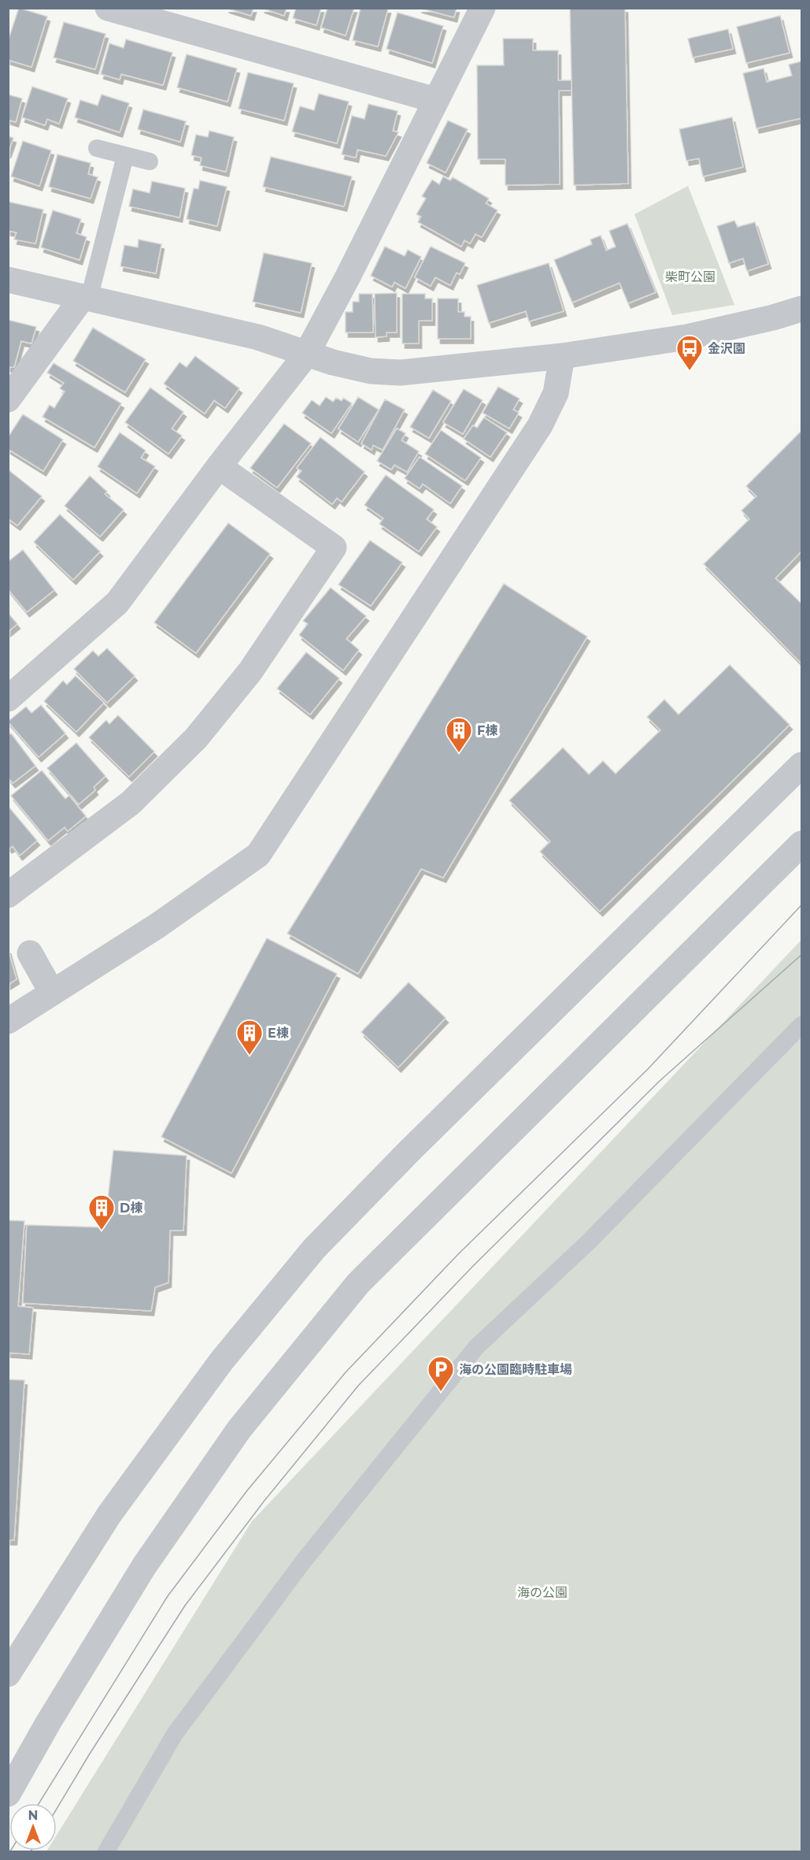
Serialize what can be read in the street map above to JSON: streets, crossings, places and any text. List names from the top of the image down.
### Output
{
  "parks": ["柴町公園", "海の公園"],
  "places": {
    "bus stop": ["金沢園"],
    "building": ["F棟", "E棟", "D棟"],
    "parking": ["海の公園臨時駐車場"]
  },
  "north": "top"
}
